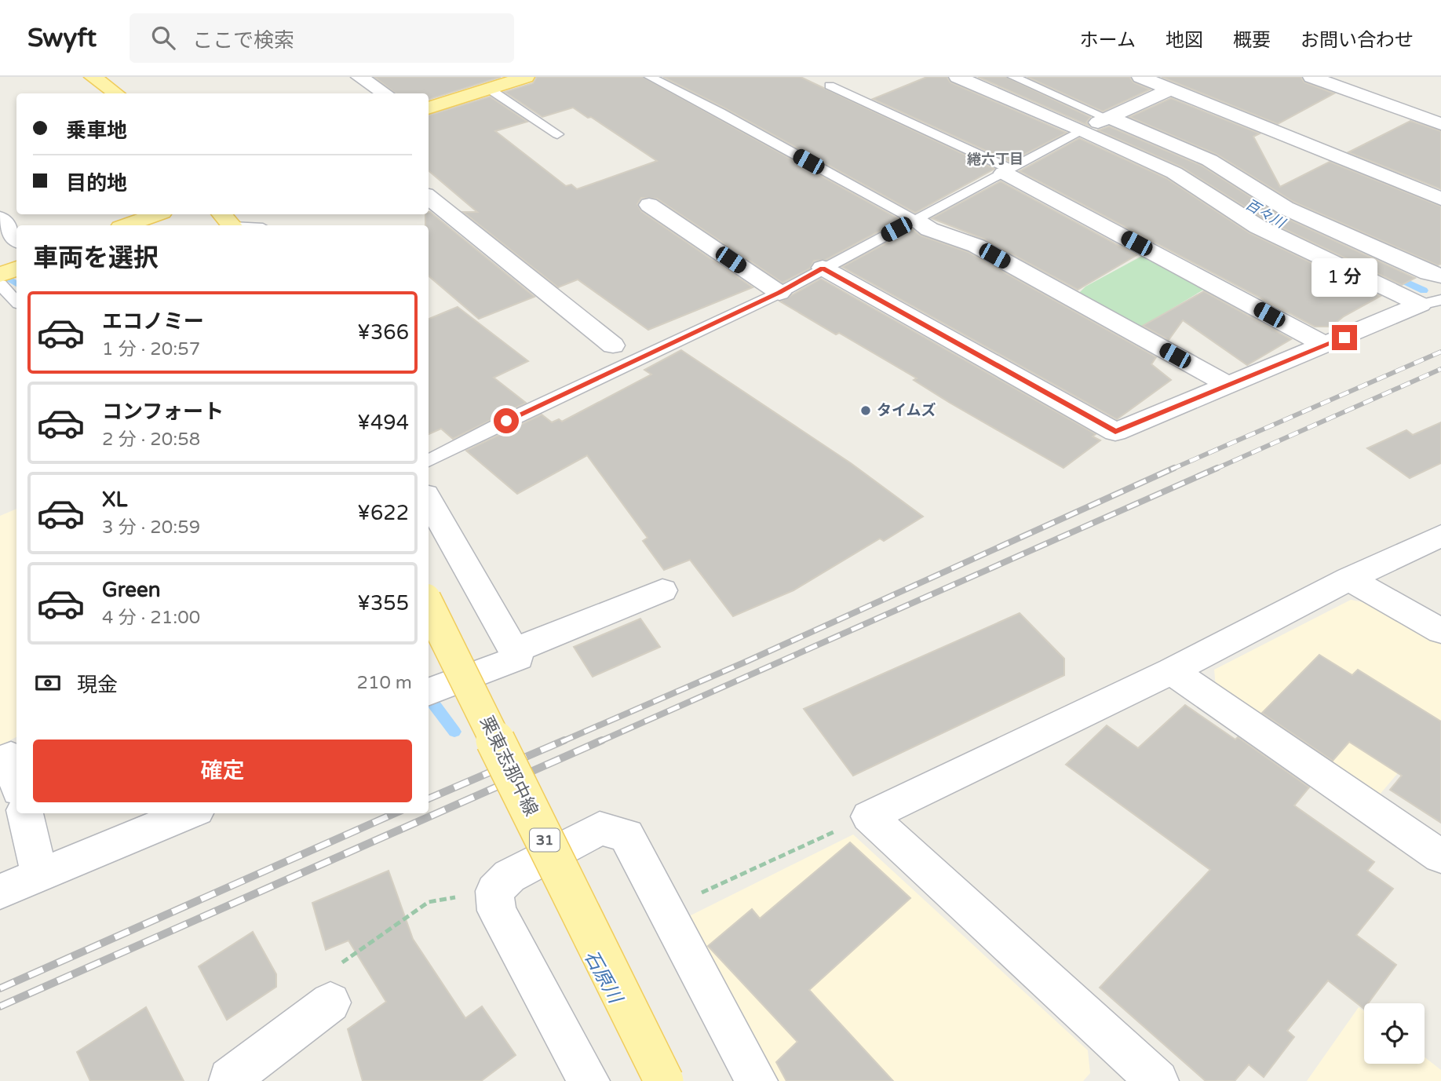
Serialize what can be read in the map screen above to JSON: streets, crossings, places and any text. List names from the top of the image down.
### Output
{
  "streets": {
    "main road": ["栗東志那中線", "31"]
  },
  "districts": ["綣六丁目"],
  "water": ["百々川", "石原川"],
  "places": ["タイムズ"],
  "page": {
    "header": "Swyft",
    "search": "ここで検索",
    "nav": [
      "ホーム",
      "地図",
      "概要",
      "お問い合わせ"
    ],
    "banner": ["乗車地", "目的地"],
    "heading": "車両を選択",
    "bubble": "1 分",
    "list": [
      {
        "name": "エコノミー",
        "note": "1 分 · 20:57",
        "value": "¥366"
      },
      {
        "name": "コンフォート",
        "note": "2 分 · 20:58",
        "value": "¥494"
      },
      {
        "name": "XL",
        "note": "3 分 · 20:59",
        "value": "¥622"
      },
      {
        "name": "Green",
        "note": "4 分 · 21:00",
        "value": "¥355"
      }
    ],
    "pay": ["現金", "210 m"],
    "buttons": "確定"
  }
}
